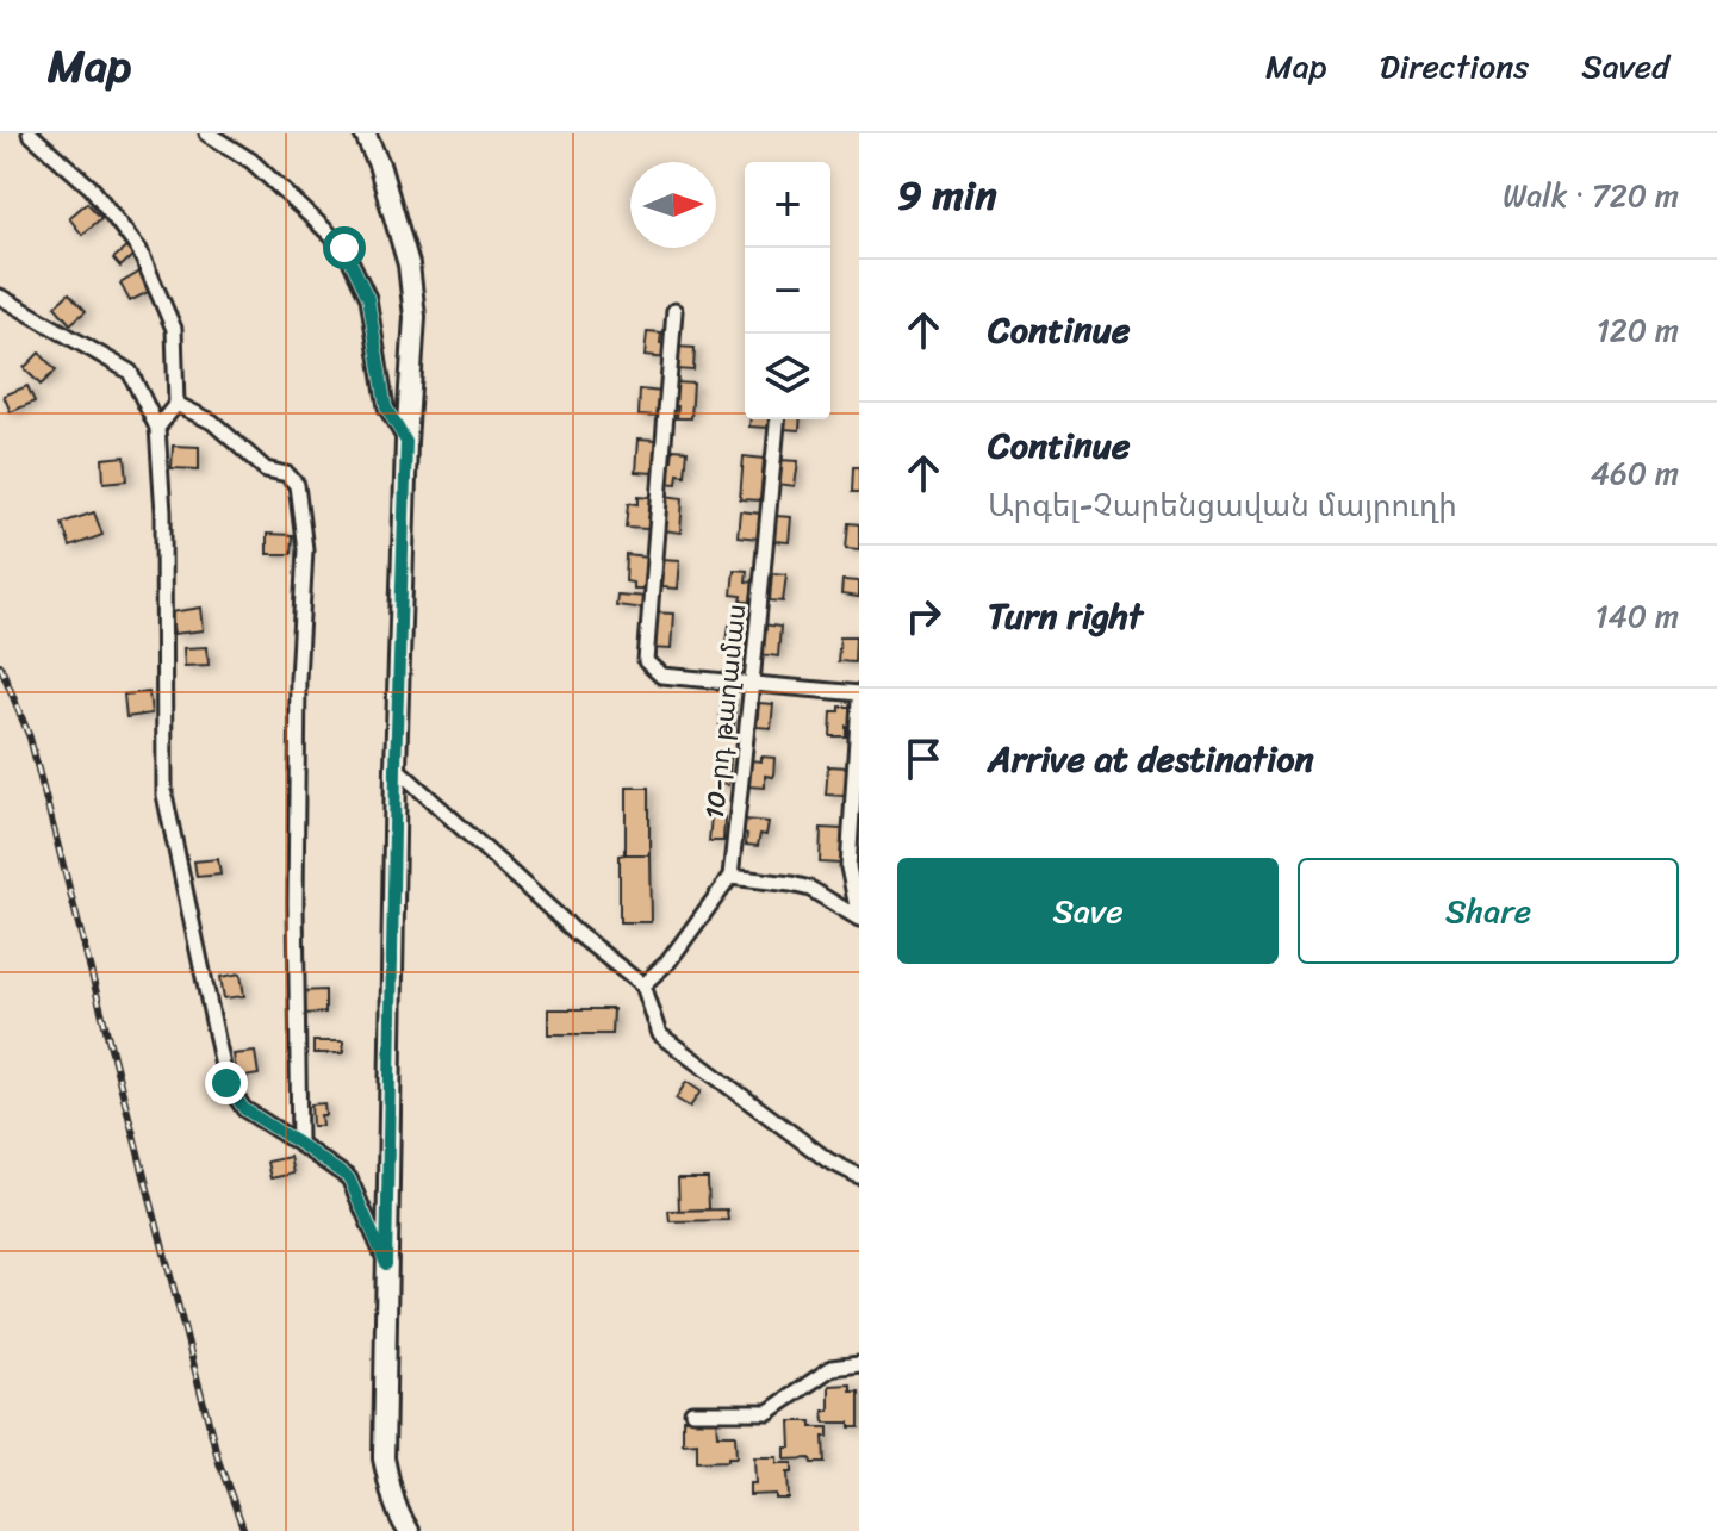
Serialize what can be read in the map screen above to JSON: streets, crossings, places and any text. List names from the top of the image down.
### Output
{
  "streets": {
    "street": ["10-րդ թաղամաս"]
  },
  "north": "right",
  "page": {
    "header": "Map",
    "nav": ["Map", "Directions", "Saved"],
    "heading": ["9 min", "Walk · 720 m"],
    "map_buttons": ["+", "−"],
    "list": [
      ["Continue", "120 m"],
      ["Continue", "Արգել-Չարենցավան մայրուղի", "460 m"],
      ["Turn right", "140 m"],
      "Arrive at destination"
    ],
    "buttons": ["Save", "Share"]
  }
}
